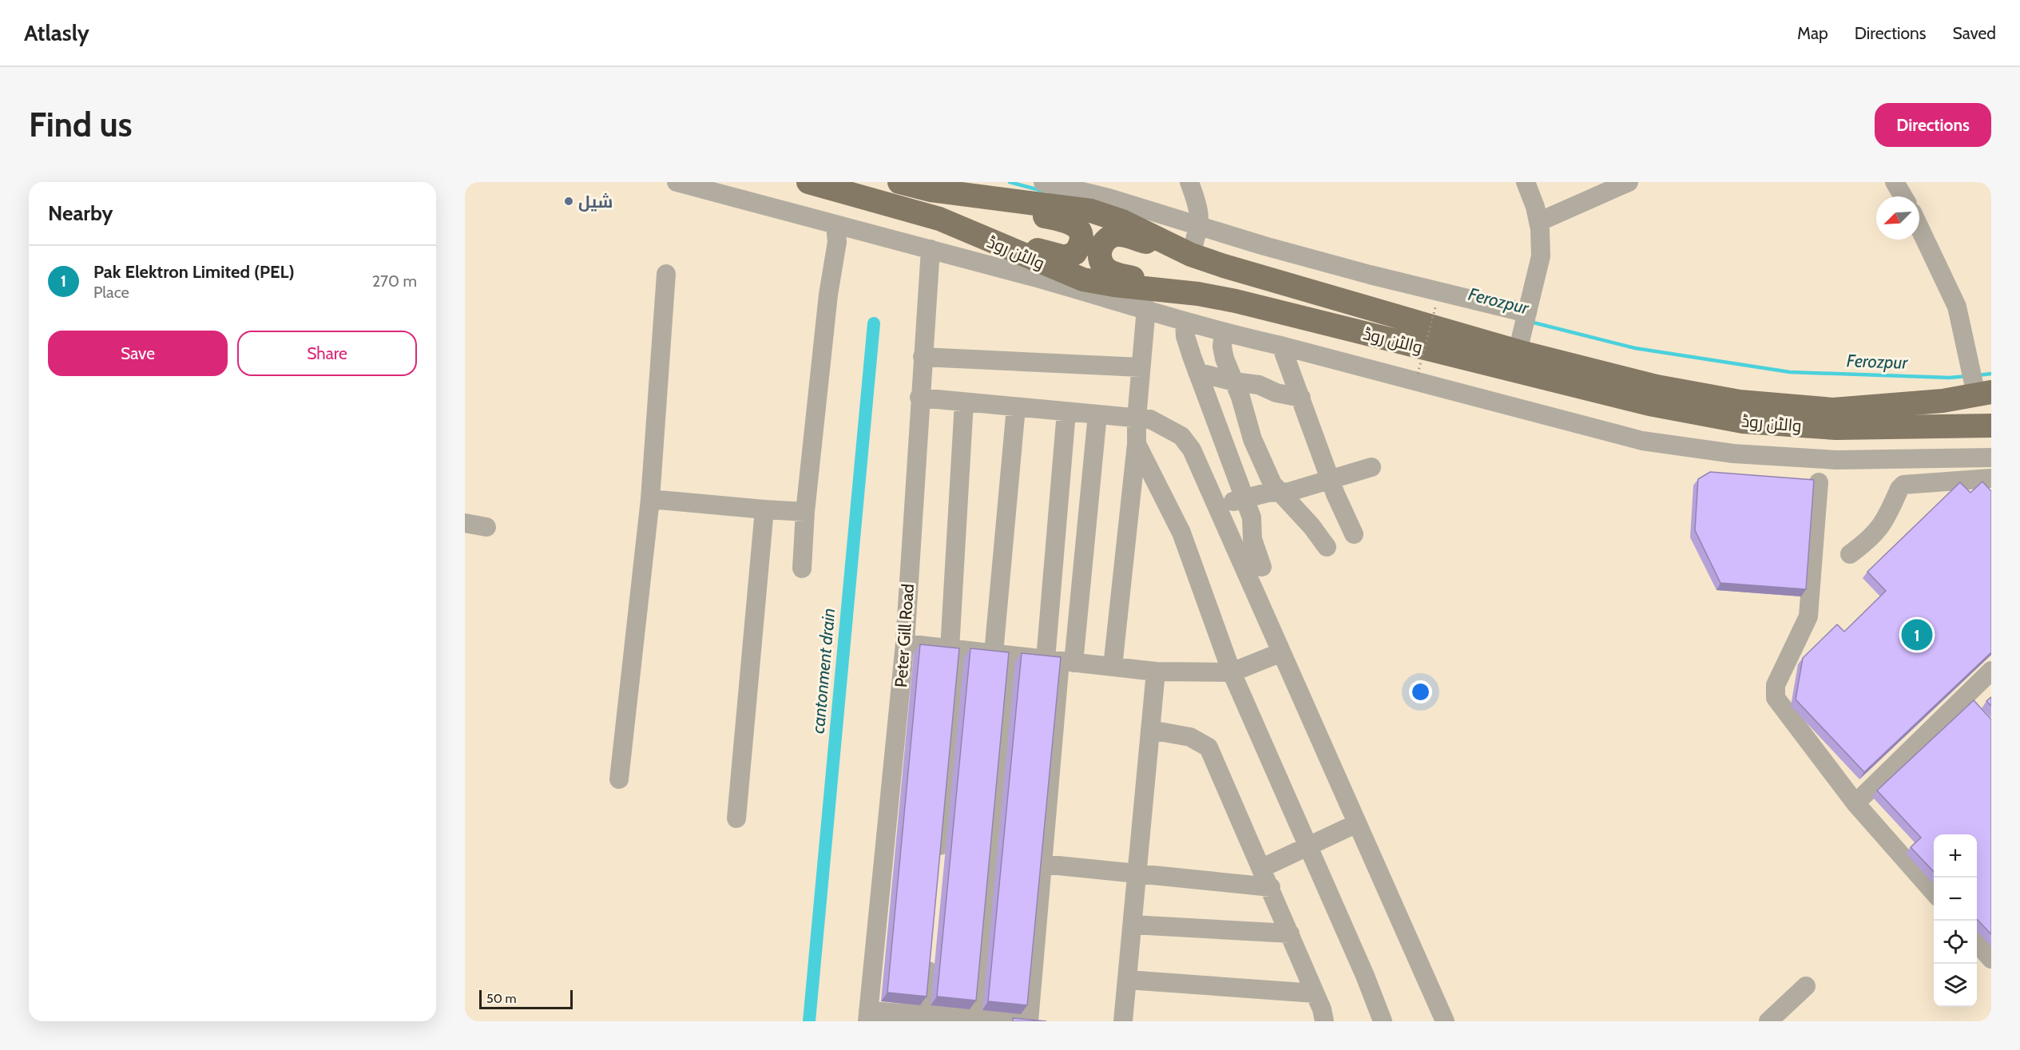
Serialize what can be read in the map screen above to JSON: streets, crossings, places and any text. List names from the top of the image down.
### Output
{
  "streets": {
    "main road": ["والٹن روڈ"],
    "street": ["Peter Gill Road"]
  },
  "water": ["Ferozpur", "cantonment drain"],
  "places": ["شیل"],
  "scale_bar": "50 m",
  "north": "bottom left",
  "page": {
    "header": "Atlasly",
    "nav": ["Map", "Directions", "Saved"],
    "buttons": [
      "Directions",
      ["Save", "Share"]
    ],
    "title": "Find us",
    "heading": "Nearby",
    "list": [
      {
        "mark": "1",
        "name": "Pak Elektron Limited (PEL)",
        "note": "Place",
        "value": "270 m"
      }
    ],
    "pins": "1",
    "map_buttons": ["+", "−"],
    "scale": "50 m"
  }
}
